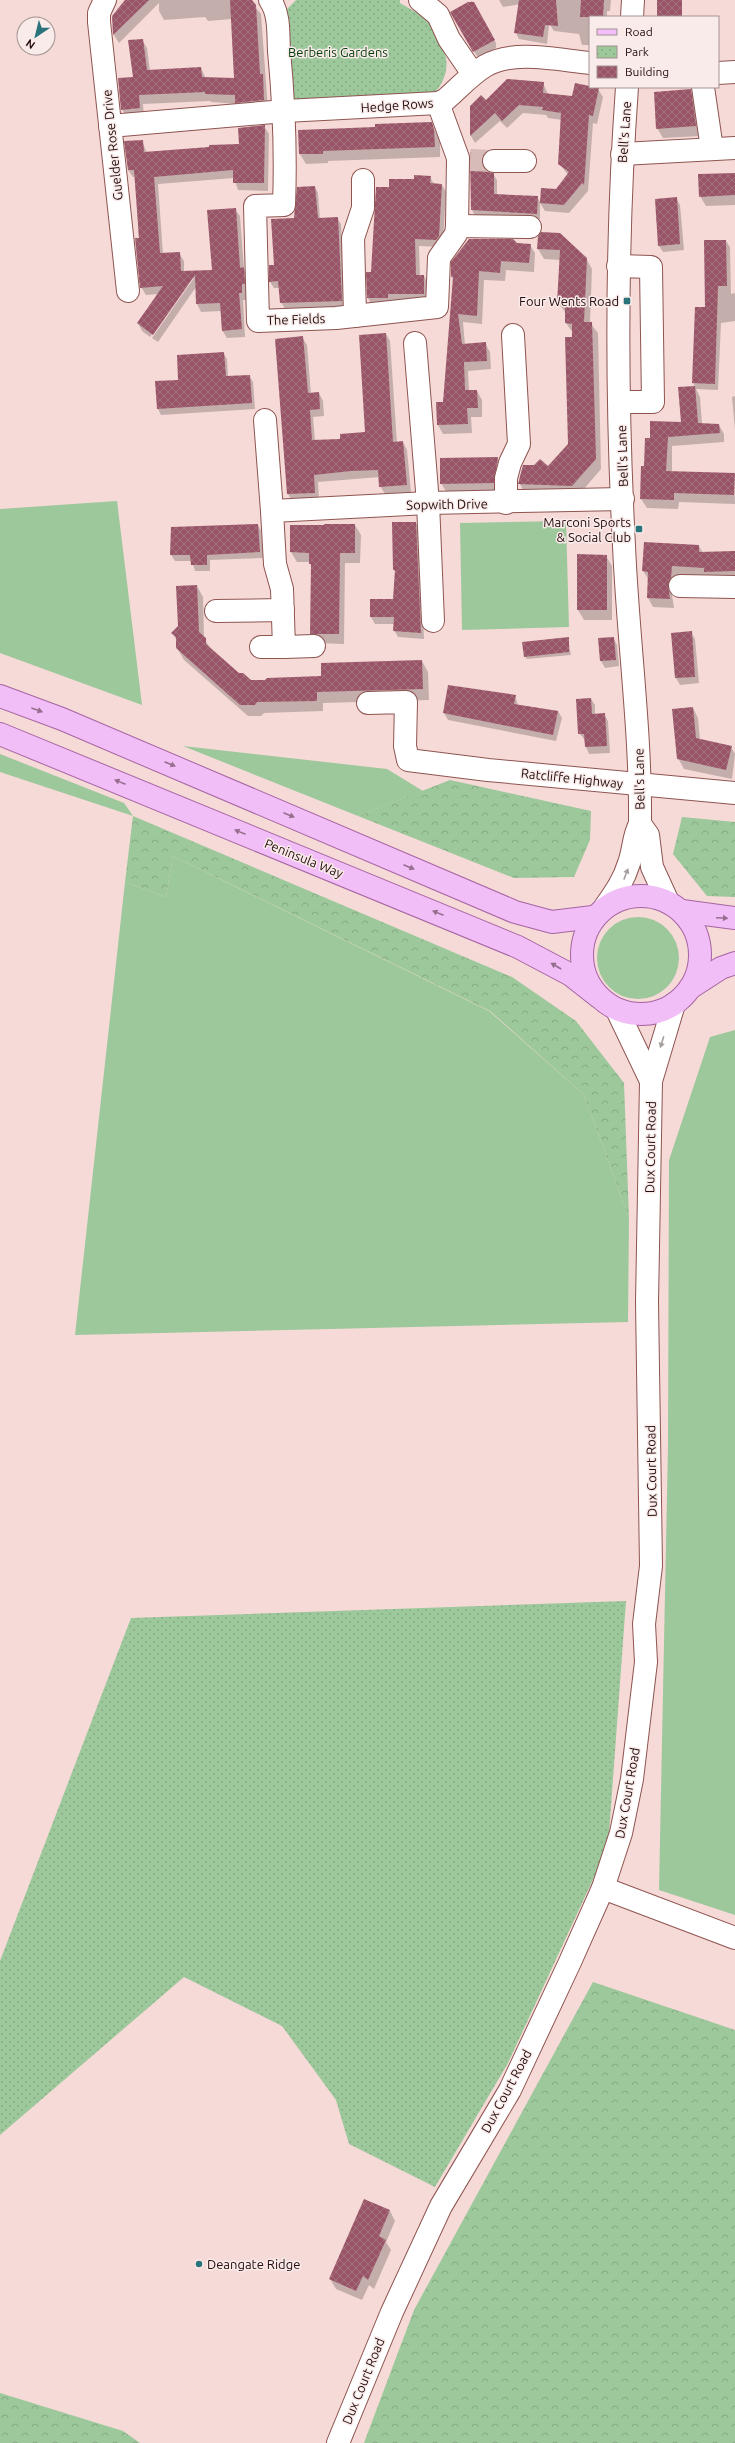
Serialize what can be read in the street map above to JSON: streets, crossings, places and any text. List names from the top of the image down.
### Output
{
  "streets": {
    "main road": ["Peninsula Way"],
    "street": [
      "Hedge Rows",
      "Bell's Lane",
      "Guelder Rose Drive",
      "The Fields",
      "Sopwith Drive",
      "Ratcliffe Highway",
      "Dux Court Road"
    ]
  },
  "crossings": [
    ["Hedge Rows", "The Fields"],
    ["Bell's Lane", "Sopwith Drive"],
    ["Bell's Lane", "Ratcliffe Highway"],
    ["Bell's Lane", "Peninsula Way"],
    ["Bell's Lane", "Dux Court Road"],
    ["Peninsula Way", "Dux Court Road"]
  ],
  "parks": ["Berberis Gardens"],
  "places": {
    "transit": ["Four Wents Road", "Marconi Sports & Social Club"],
    "other": ["Deangate Ridge"]
  },
  "legend": ["Road", "Park", "Building"],
  "north": "bottom left"
}
